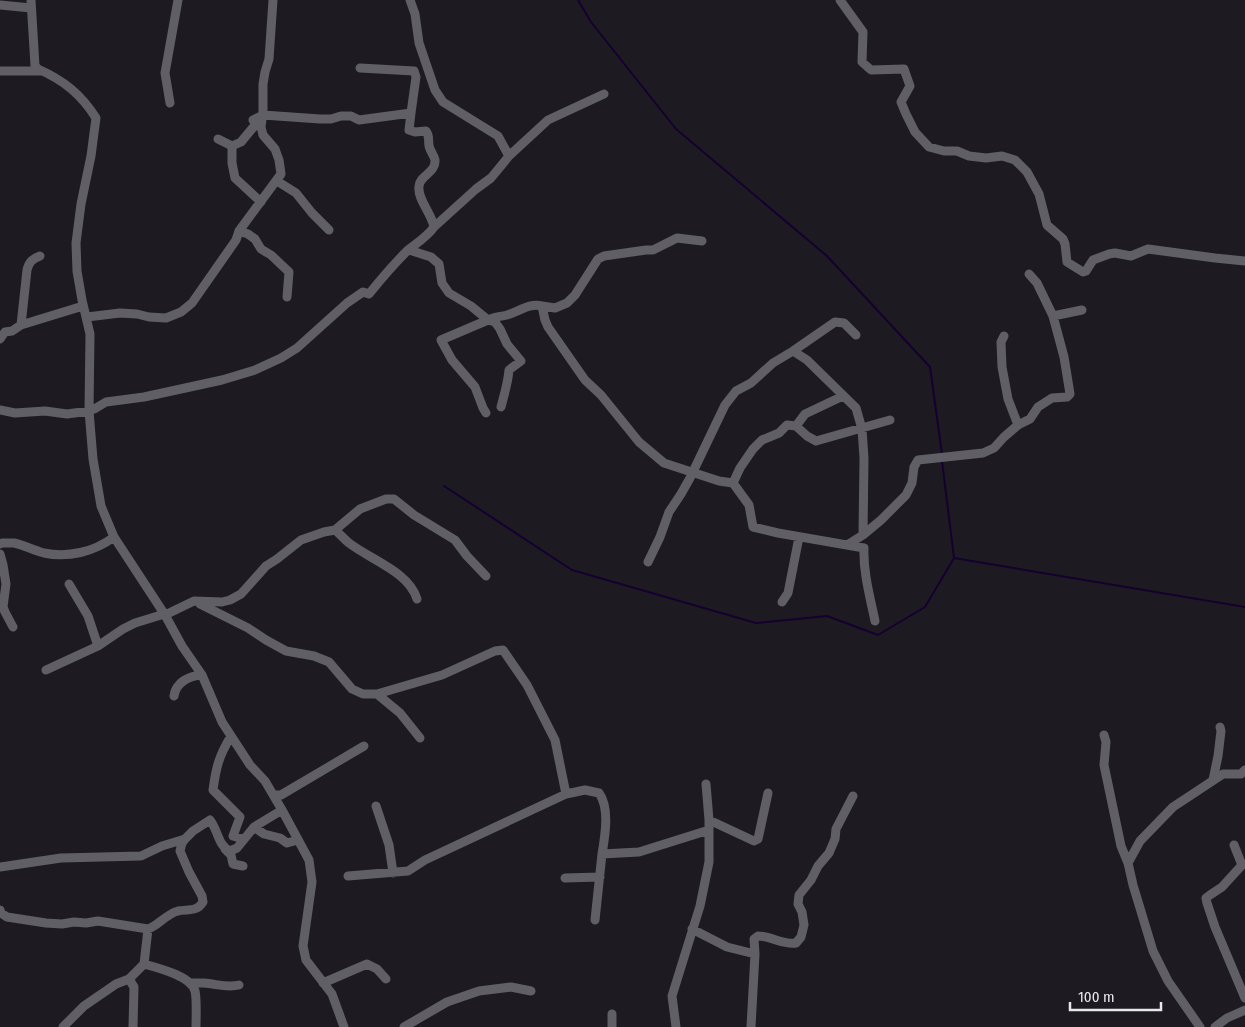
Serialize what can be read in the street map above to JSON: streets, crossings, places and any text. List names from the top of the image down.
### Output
{
  "scale_bar": "100 m"
}
